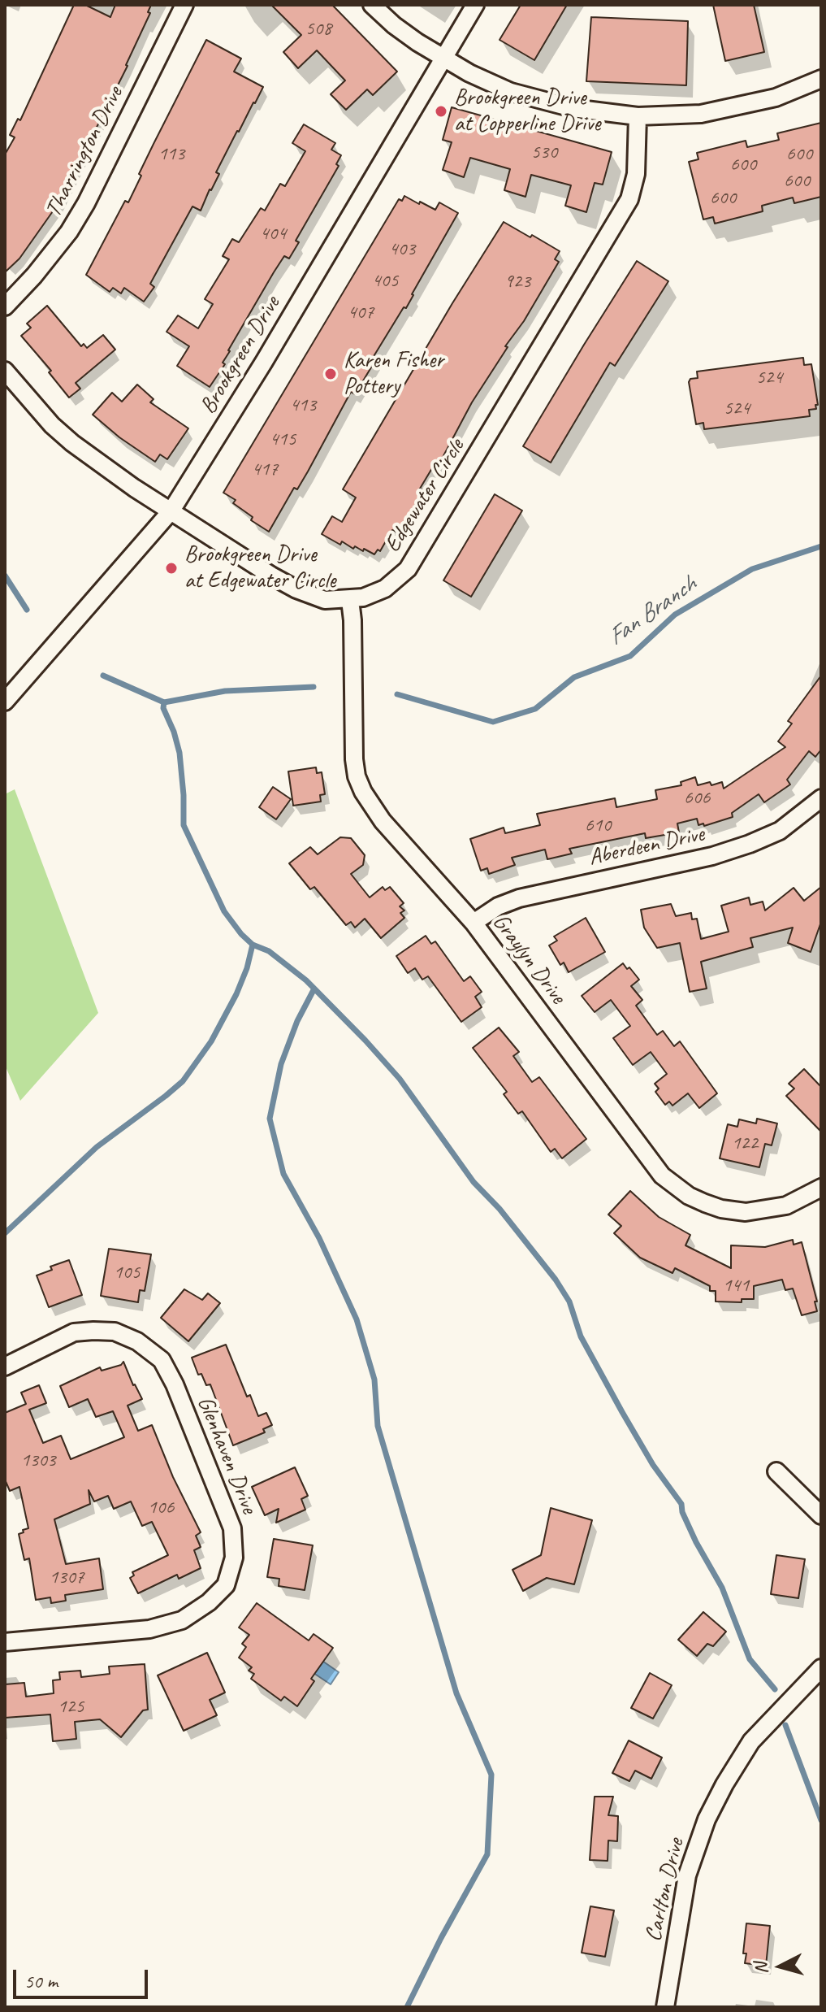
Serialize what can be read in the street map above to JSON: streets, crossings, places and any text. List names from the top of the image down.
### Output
{
  "streets": {
    "street": [
      "Tharrington Drive",
      "Brookgreen Drive",
      "Edgewater Circle",
      "Aberdeen Drive",
      "Graylyn Drive",
      "Glenhaven Drive",
      "Carlton Drive"
    ]
  },
  "crossings": [
    ["Brookgreen Drive", "Edgewater Circle"],
    ["Edgewater Circle", "Graylyn Drive"],
    ["Aberdeen Drive", "Graylyn Drive"]
  ],
  "water": ["Fan Branch"],
  "places": ["Brookgreen Drive at Copperline Drive", "Karen Fisher Pottery", "Brookgreen Drive at Edgewater Circle"],
  "house_numbers": [
    "508",
    "530",
    "113",
    "600",
    "600",
    "600",
    "600",
    "404",
    "403",
    "405",
    "923",
    "407",
    "524",
    "413",
    "524",
    "415",
    "417",
    "606",
    "610",
    "122",
    "105",
    "141",
    "1303",
    "106",
    "1307",
    "125"
  ],
  "scale_bar": "50 m",
  "north": "left"
}
